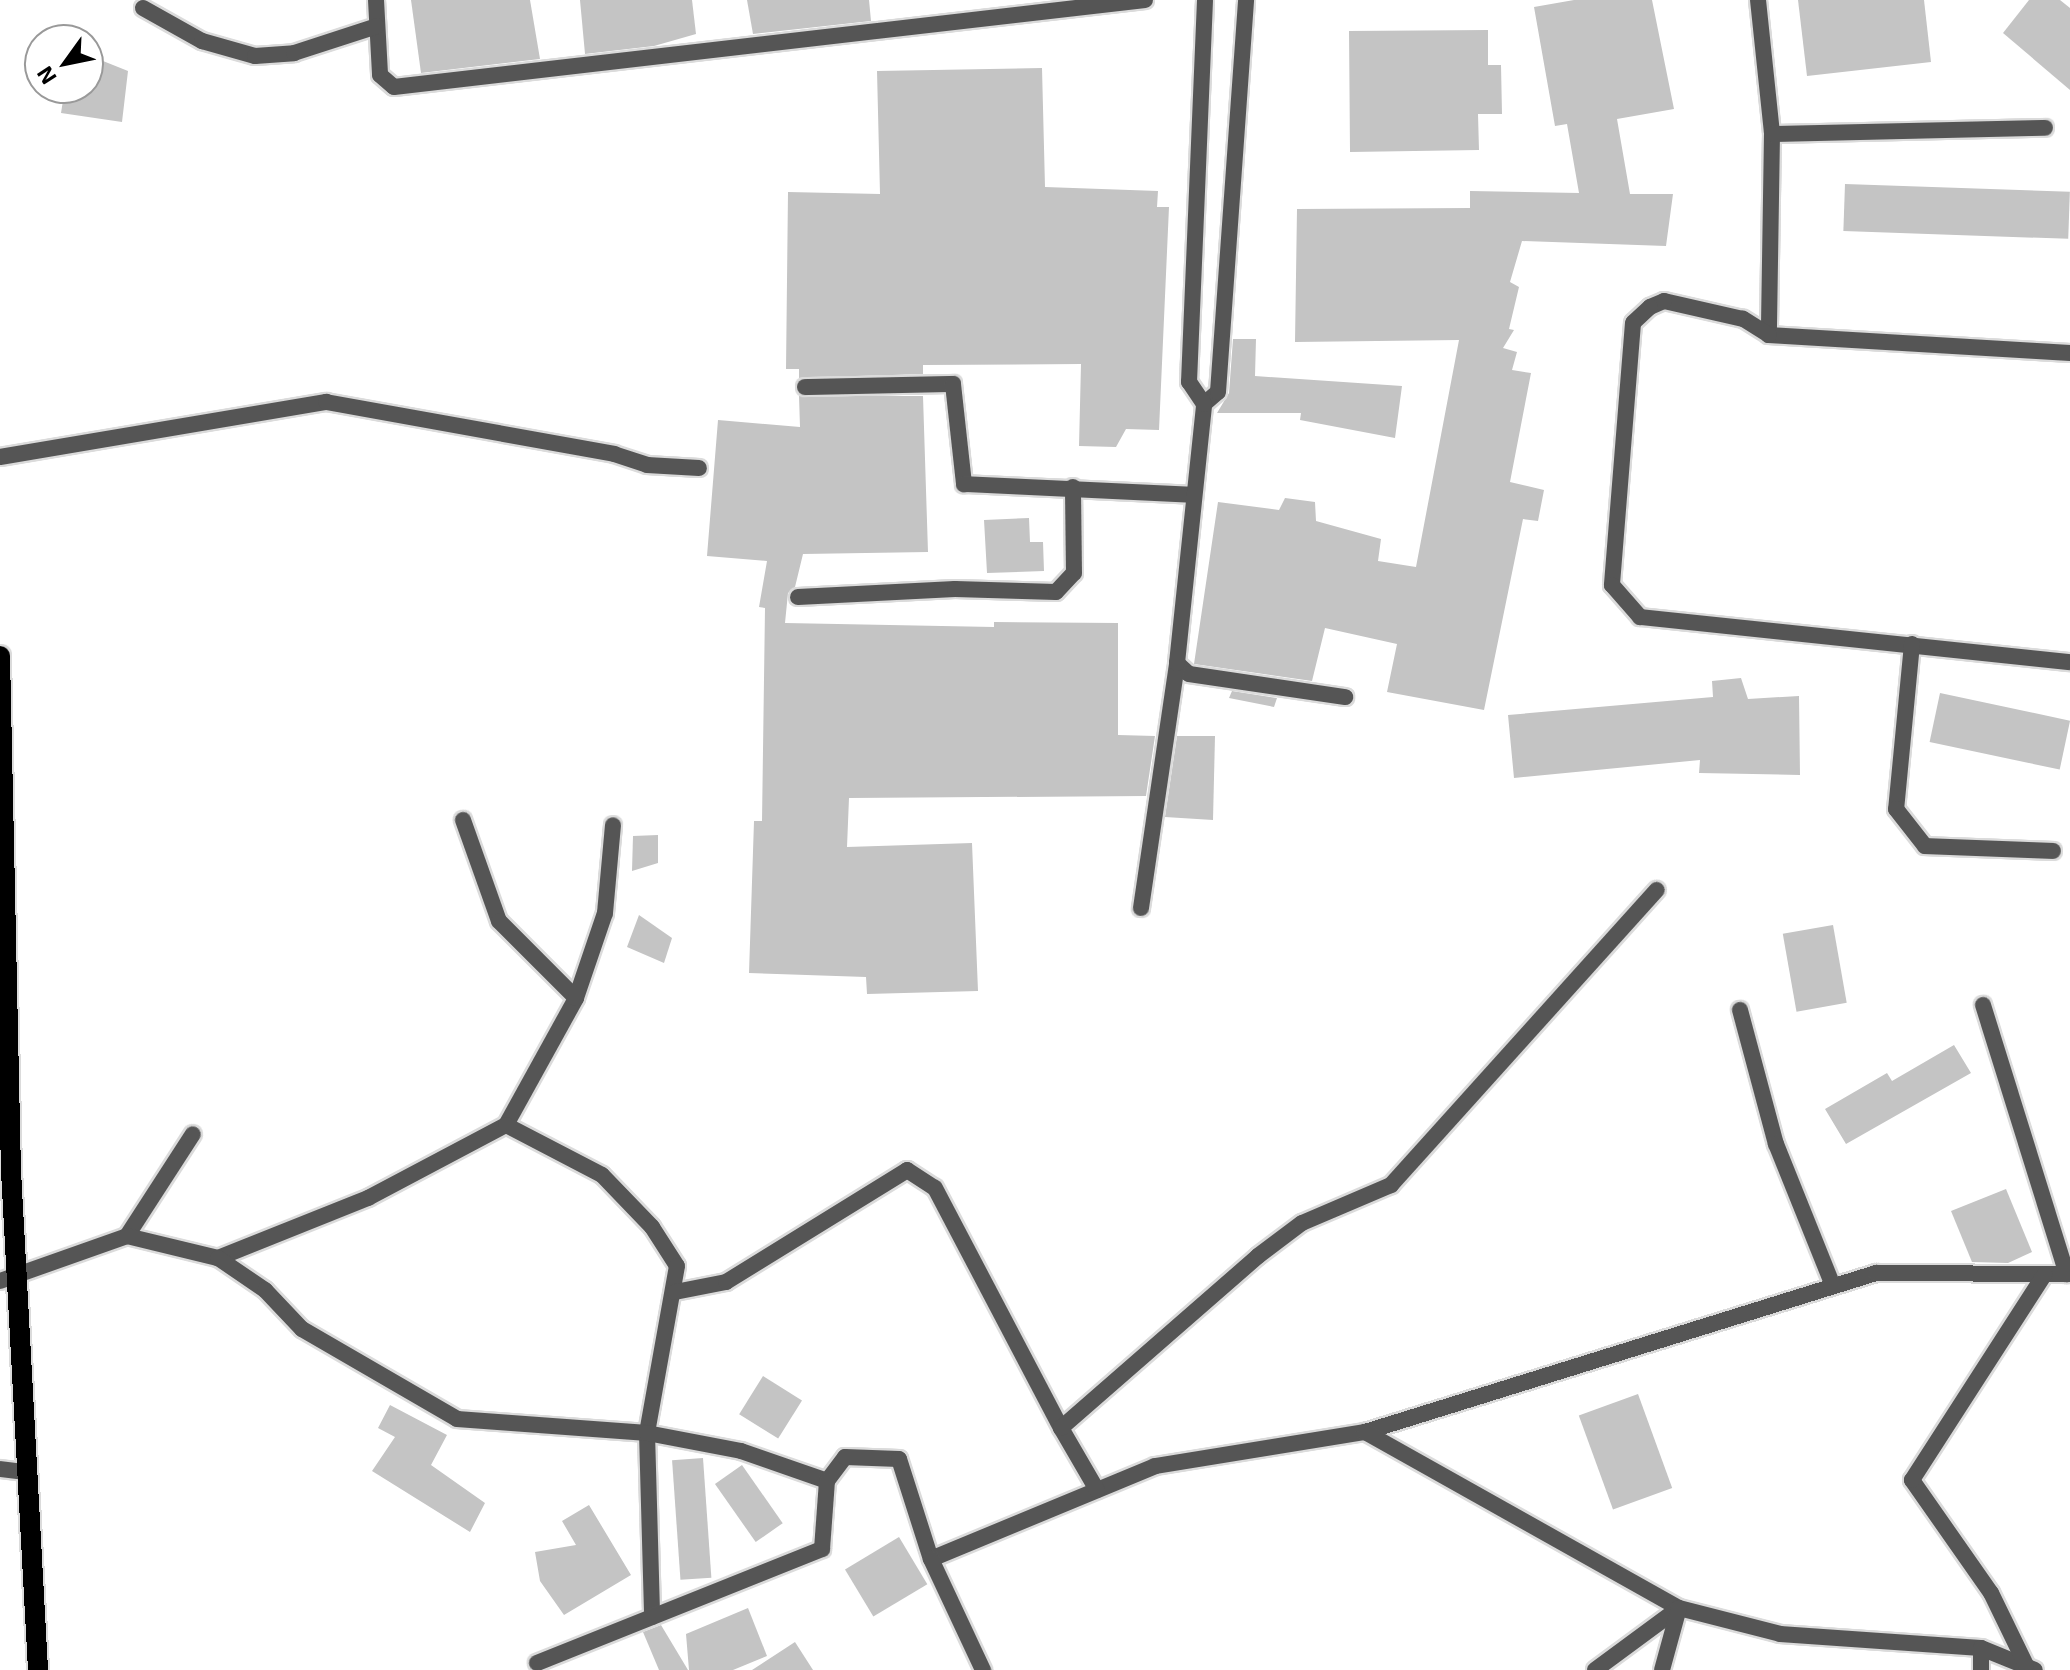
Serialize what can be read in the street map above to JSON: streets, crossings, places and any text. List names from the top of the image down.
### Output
{
  "north": "bottom left"
}
